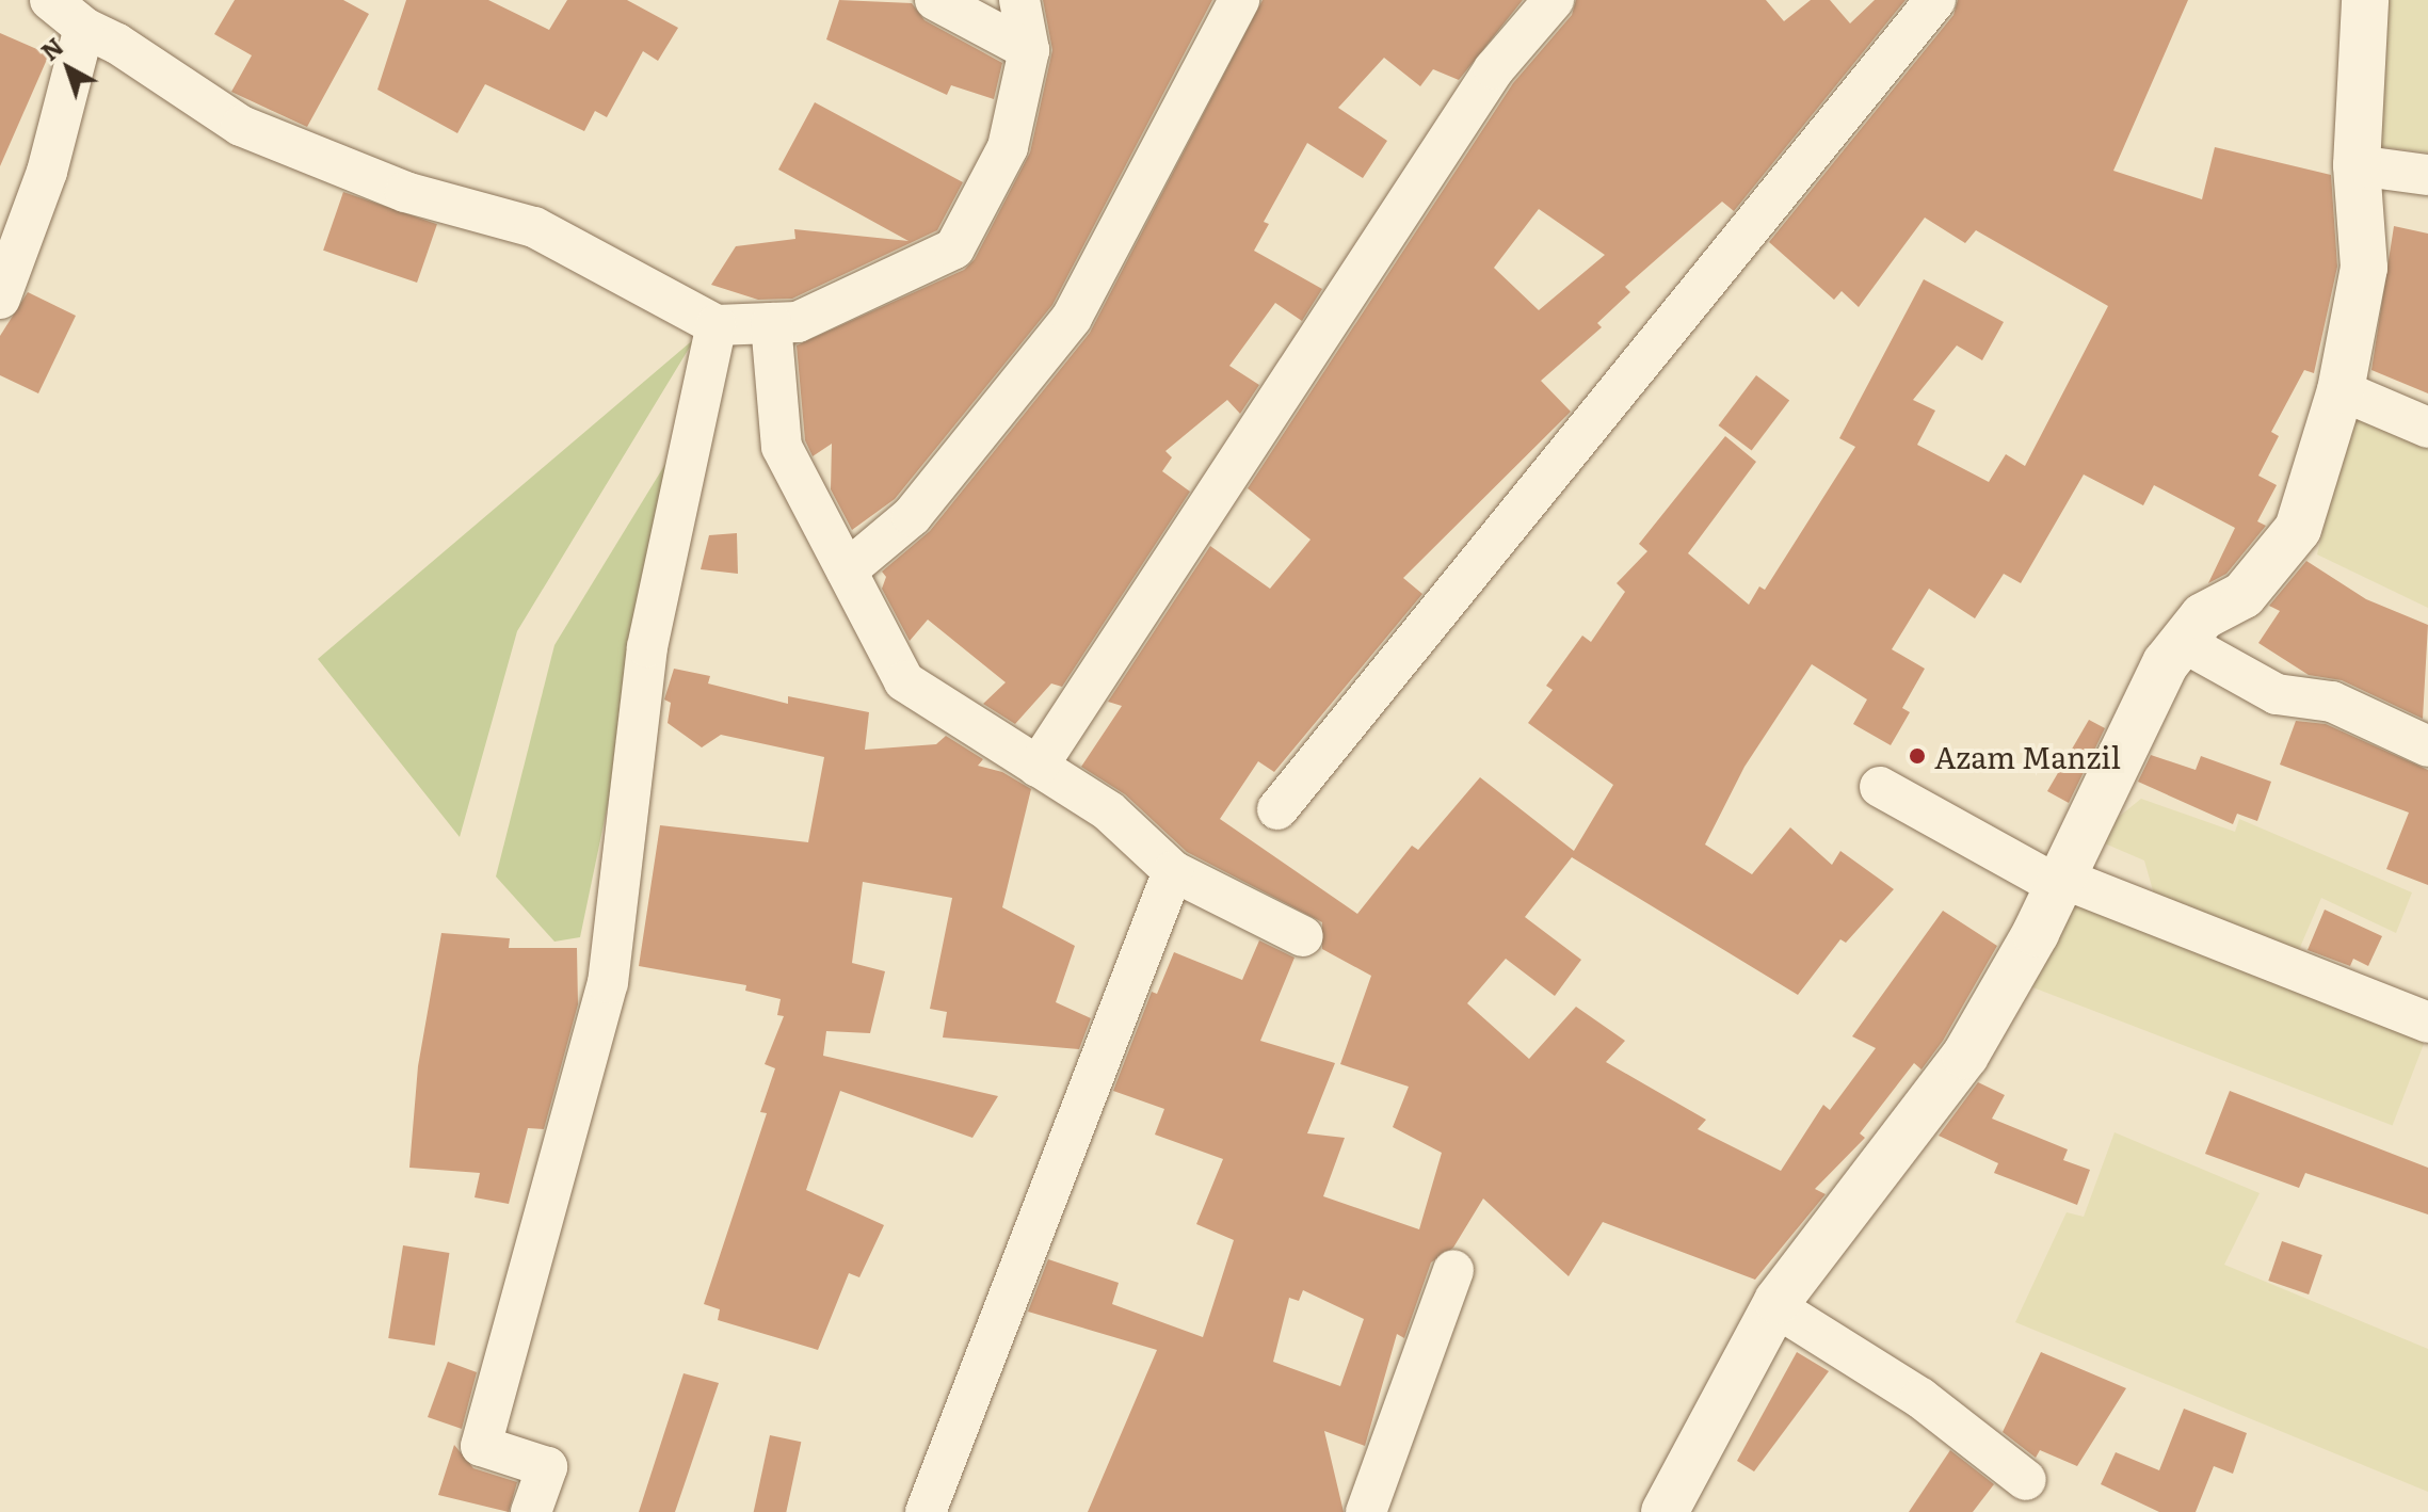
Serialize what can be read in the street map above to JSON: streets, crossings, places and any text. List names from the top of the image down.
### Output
{
  "places": ["Azam Manzil"],
  "north": "top left"
}
